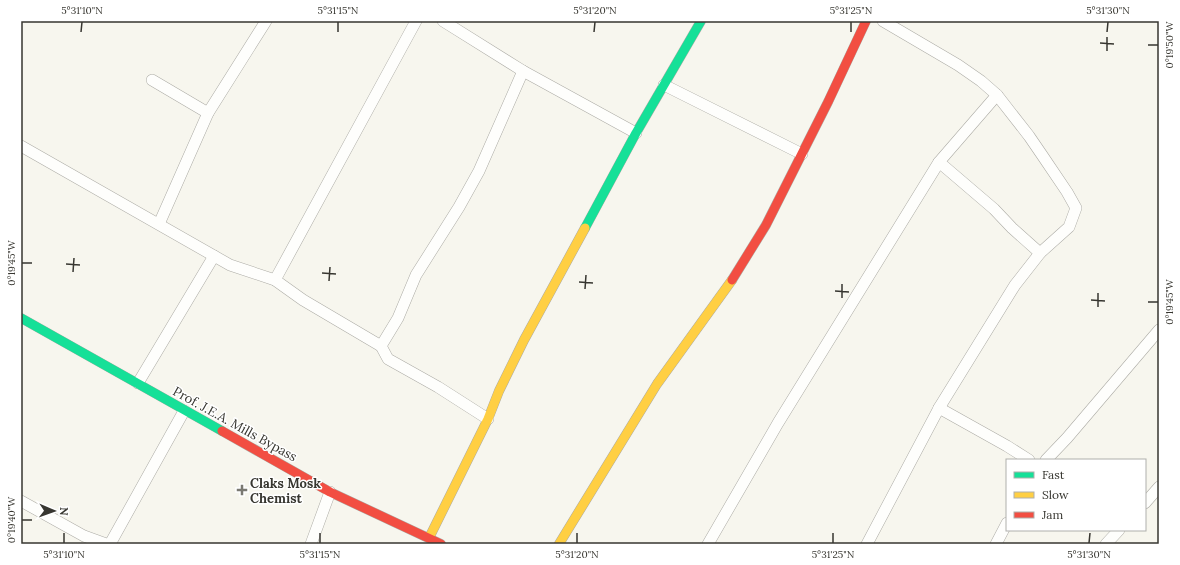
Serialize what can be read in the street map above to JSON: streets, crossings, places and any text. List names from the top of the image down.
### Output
{
  "streets": {
    "street": ["Prof. J.E.A. Mills Bypass"]
  },
  "places": {
    "health": ["Claks Mosk Chemist"]
  },
  "legend": ["Fast", "Slow", "Jam"],
  "north": "right",
  "coordinates": [
    "5°31'10\"N",
    "5°31'15\"N",
    "5°31'20\"N",
    "5°31'25\"N",
    "5°31'30\"N",
    "0°19'50\"W",
    "0°19'45\"W",
    "0°19'40\"W"
  ]
}
